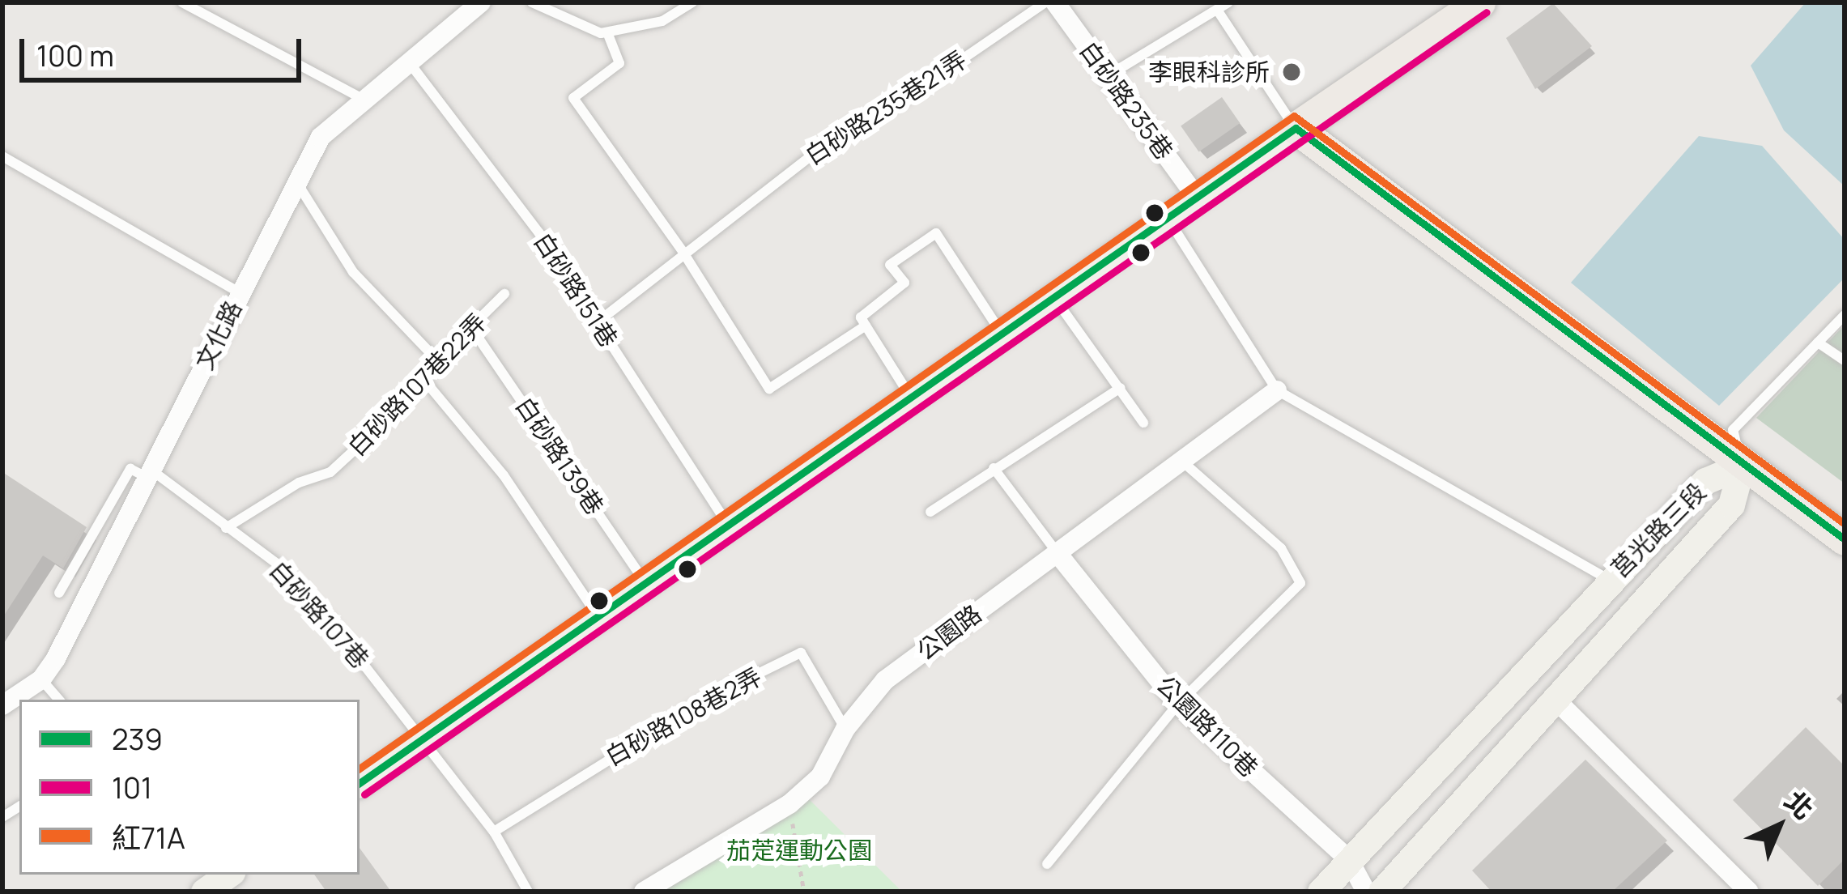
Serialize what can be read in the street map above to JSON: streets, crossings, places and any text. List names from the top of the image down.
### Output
{
  "streets": {
    "street": [
      "白砂路235巷",
      "文化路",
      "莒光路三段",
      "公園路",
      "公園路110巷"
    ],
    "lane": [
      "白砂路235巷21弄",
      "白砂路151巷",
      "白砂路107巷22弄",
      "白砂路139巷",
      "白砂路107巷",
      "白砂路108巷2弄"
    ]
  },
  "crossings": [
    ["白砂路235巷21弄", "白砂路151巷"],
    ["白砂路151巷", "文化路"],
    ["文化路", "白砂路107巷"],
    ["白砂路107巷22弄", "白砂路139巷"],
    ["白砂路107巷22弄", "白砂路107巷"],
    ["莒光路三段", "公園路110巷"],
    ["白砂路107巷", "白砂路108巷2弄"],
    ["公園路", "白砂路108巷2弄"],
    ["公園路", "公園路110巷"]
  ],
  "parks": ["茄萣運動公園"],
  "places": ["李眼科診所"],
  "lines": ["transit line 101", "transit line 紅71A", "transit line 239"],
  "legend": ["239", "101", "紅71A"],
  "scale_bar": "100 m",
  "north": "top right"
}
